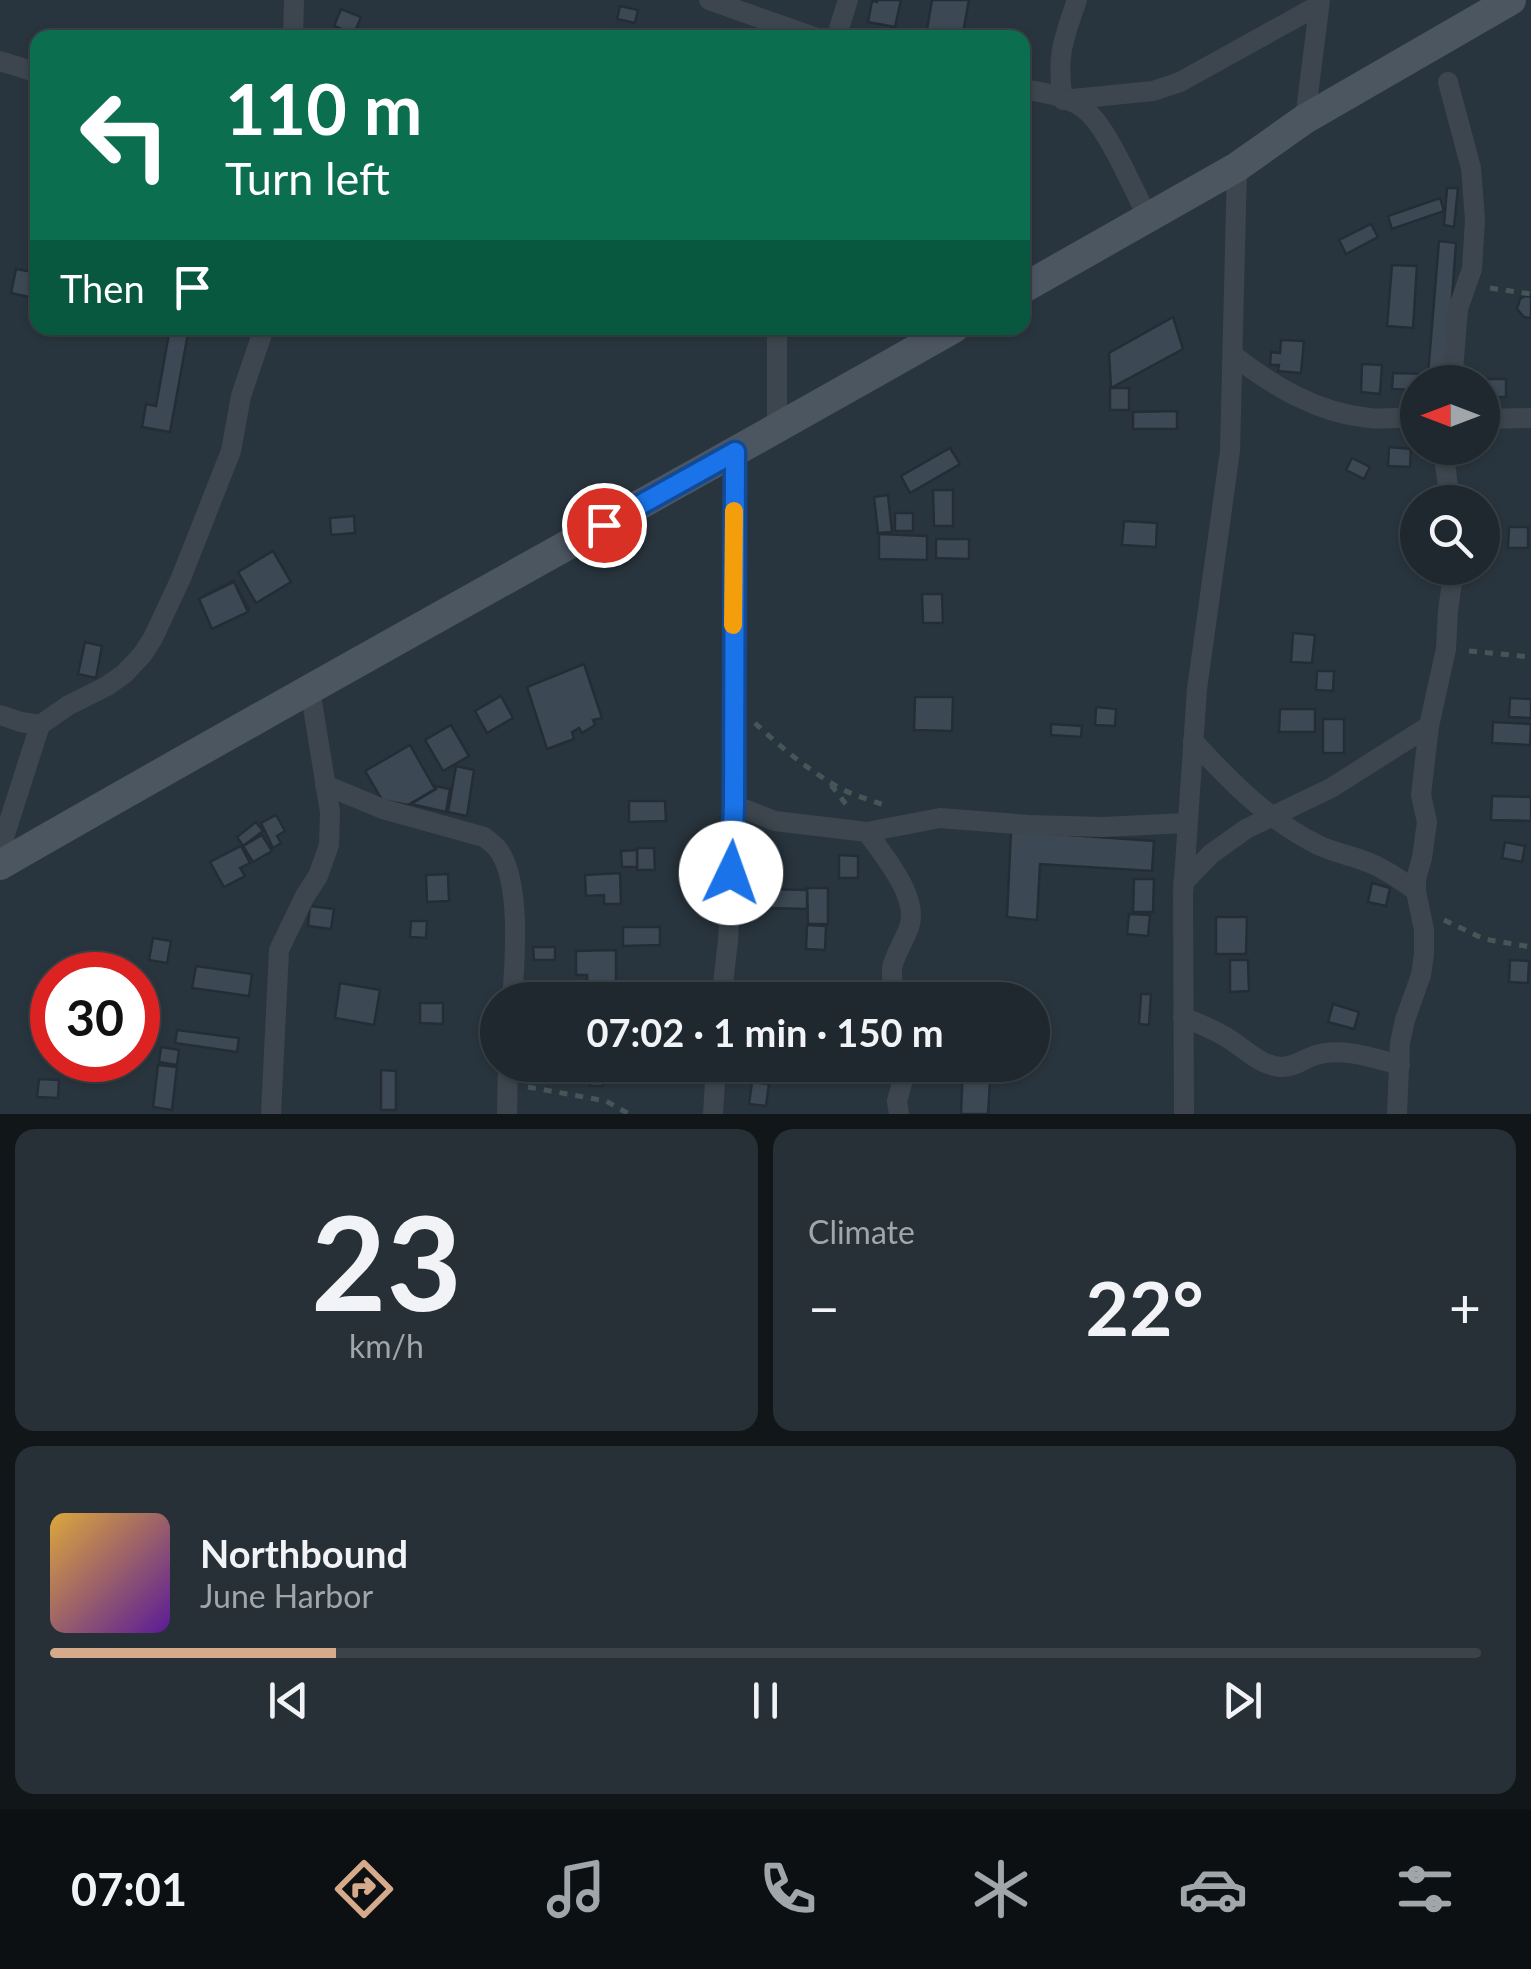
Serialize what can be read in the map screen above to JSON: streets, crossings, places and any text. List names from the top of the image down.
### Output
{
  "north": "left",
  "page": {
    "turn": ["110 m", "Turn left"],
    "then": "Then",
    "limit": "30",
    "trip": "07:02 · 1 min · 150 m",
    "tile": [
      ["23", "km/h"],
      "Climate"
    ],
    "heat": ["−", "22°", "+"],
    "song": ["Northbound", "June Harbor"],
    "tabs": "07:01"
  }
}
